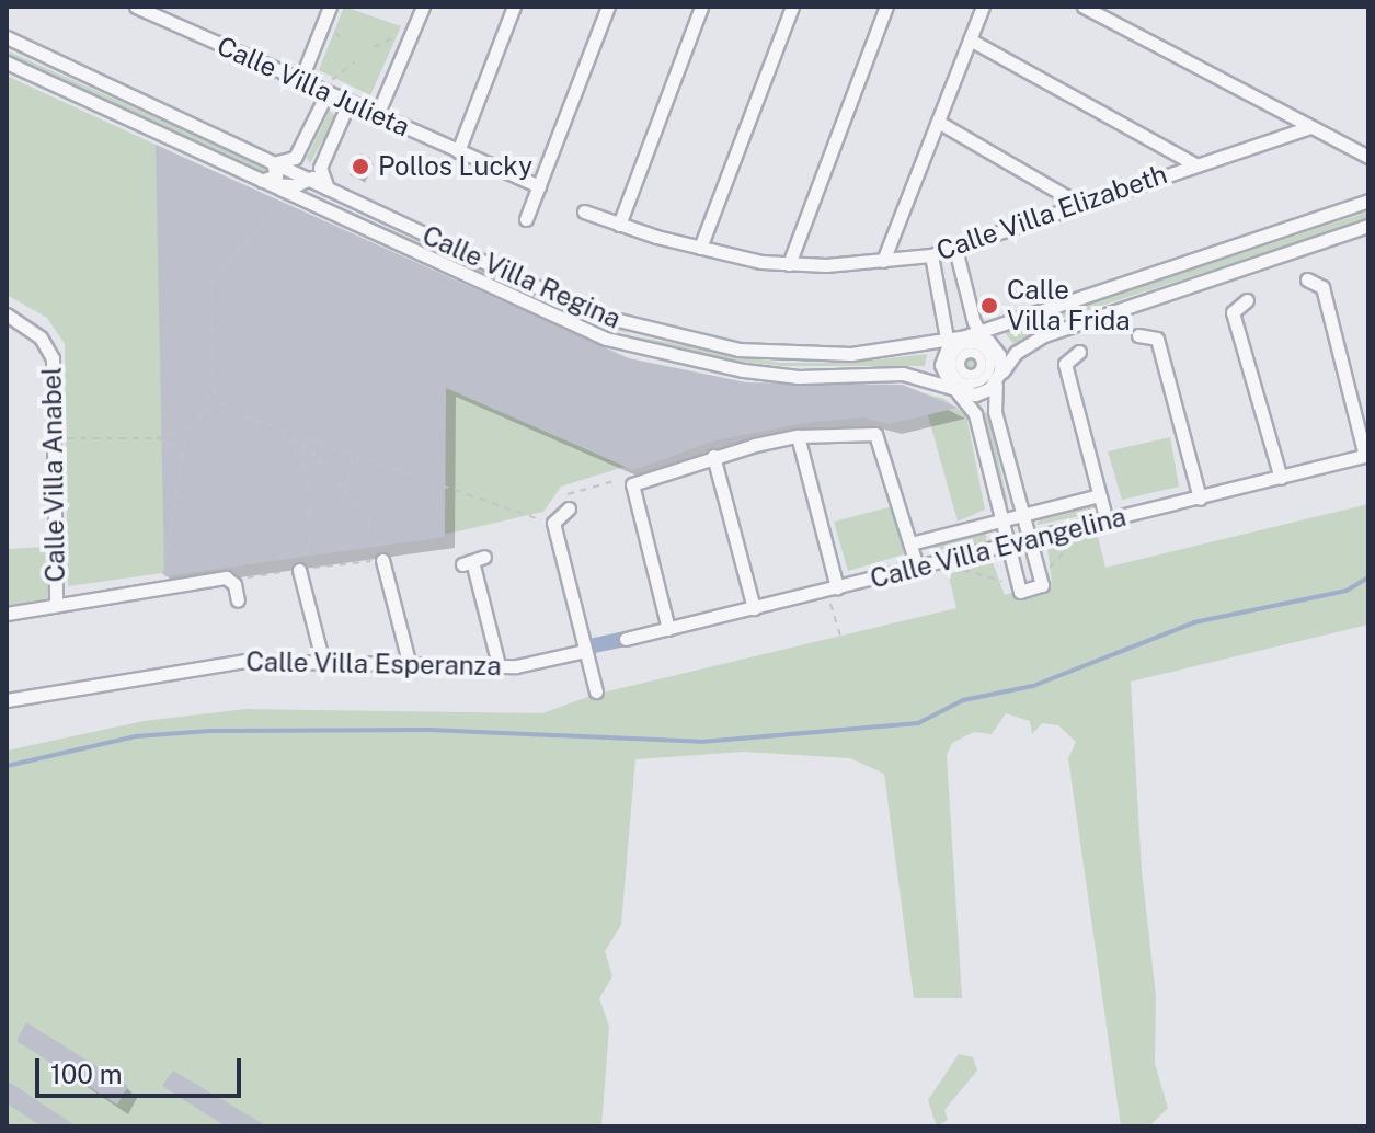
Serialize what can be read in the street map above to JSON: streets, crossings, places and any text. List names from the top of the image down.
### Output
{
  "streets": {
    "street": [
      "Calle Villa Julieta",
      "Calle Villa Elizabeth",
      "Calle Villa Regina",
      "Calle Villa Anabel",
      "Calle Villa Evangelina",
      "Calle Villa Esperanza"
    ]
  },
  "places": ["Pollos Lucky", "Calle Villa Frida"],
  "scale_bar": "100 m"
}
